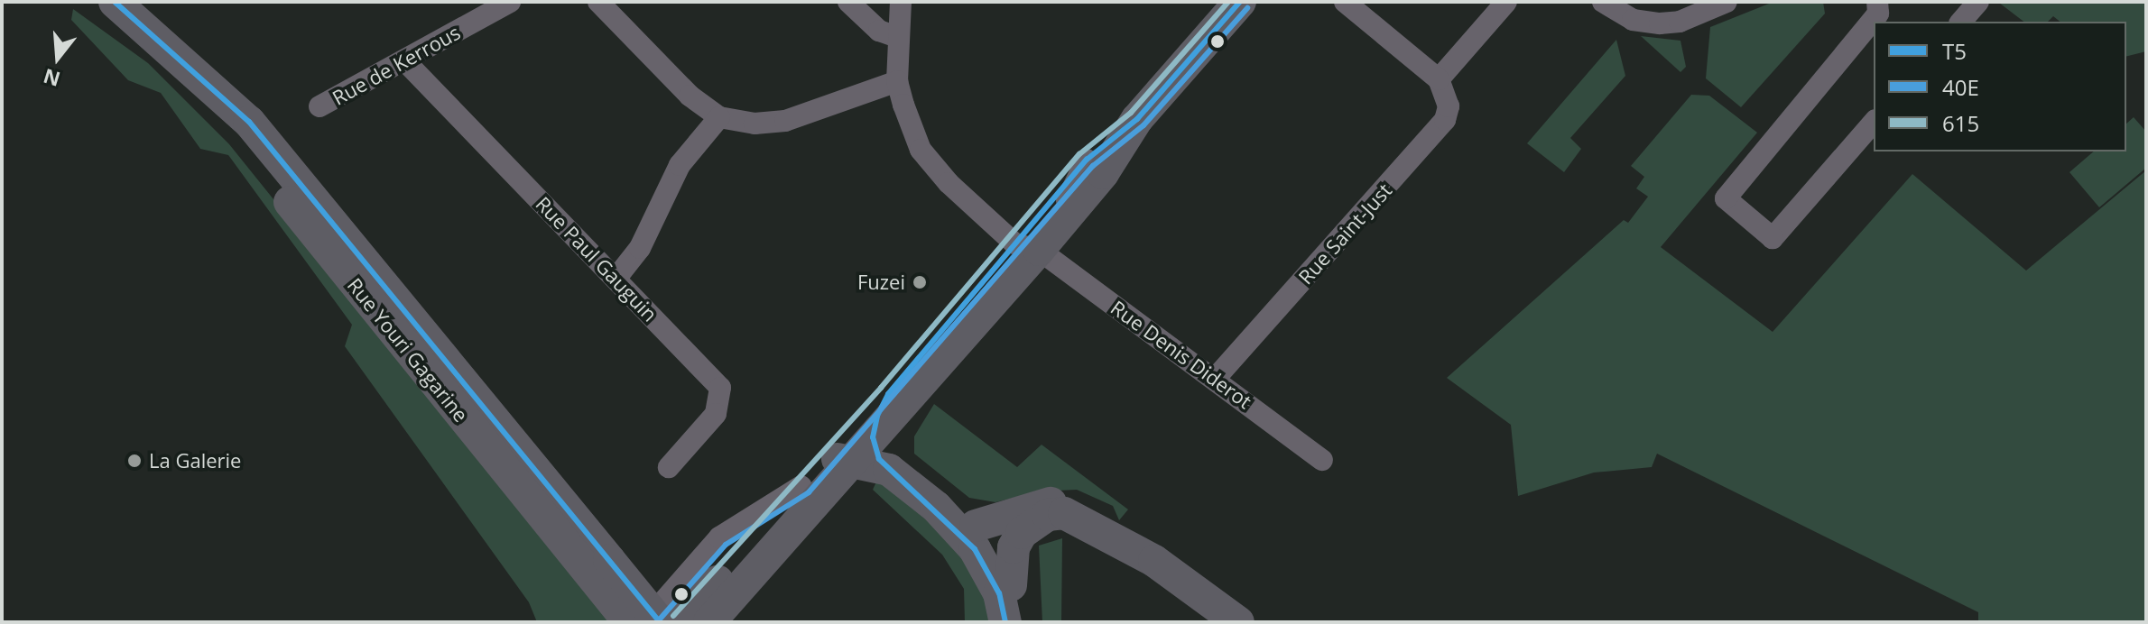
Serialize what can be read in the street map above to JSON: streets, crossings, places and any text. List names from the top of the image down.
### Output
{
  "streets": {
    "street": [
      "Rue de Kerrous",
      "Rue Saint-Just",
      "Rue Paul Gauguin",
      "Rue Youri Gagarine",
      "Rue Denis Diderot"
    ]
  },
  "crossings": [
    ["Rue de Kerrous", "Rue Paul Gauguin"],
    ["Rue Saint-Just", "Rue Denis Diderot"]
  ],
  "places": ["Fuzei", "La Galerie"],
  "lines": ["transit line T5", "transit line 615", "transit line 40E"],
  "legend": ["T5", "40E", "615"],
  "north": "bottom"
}
